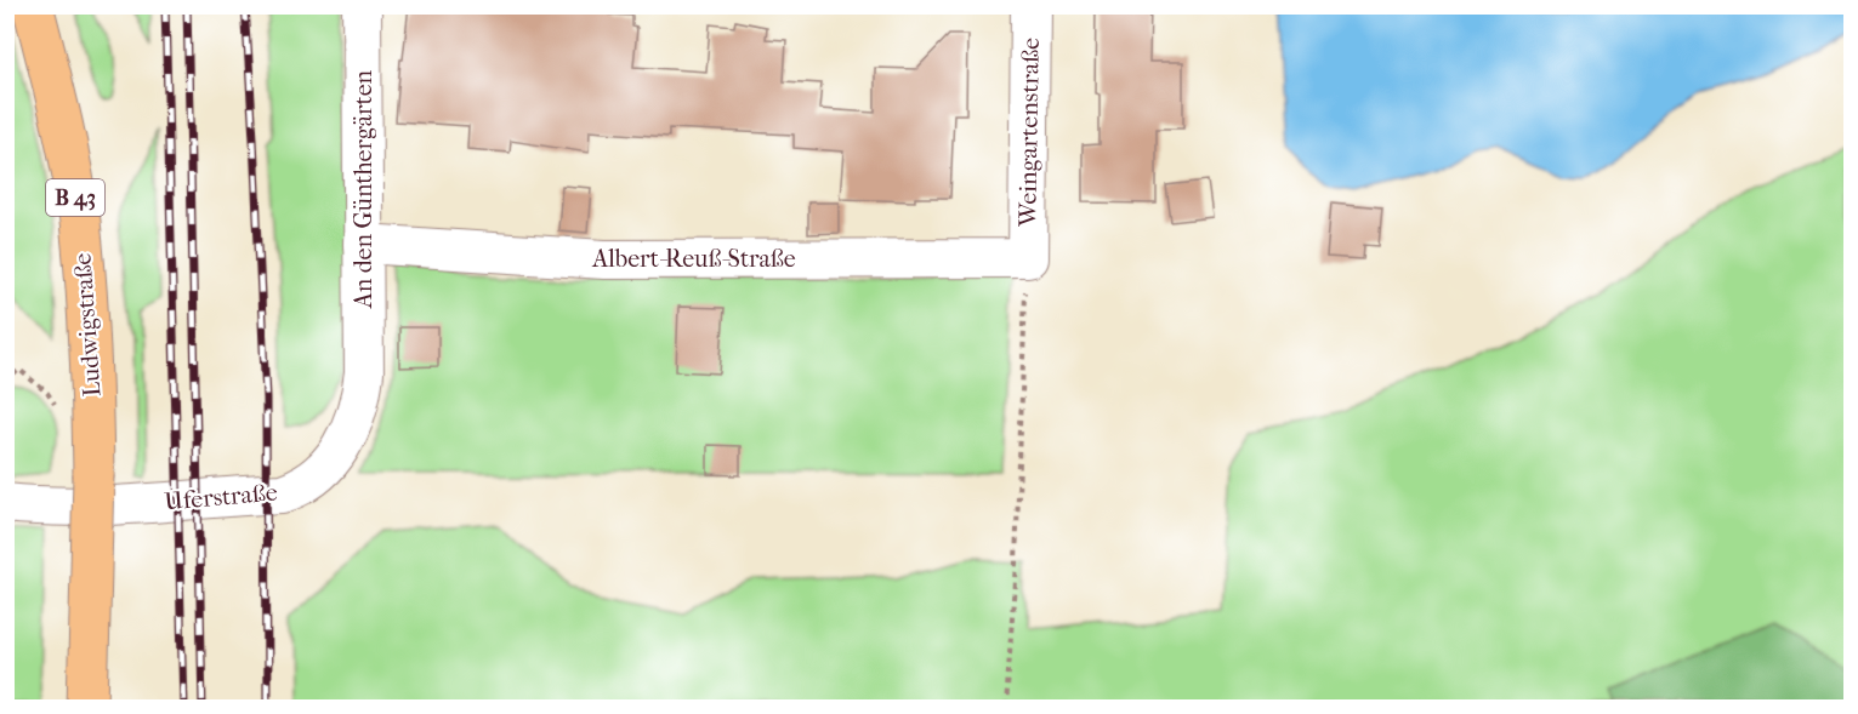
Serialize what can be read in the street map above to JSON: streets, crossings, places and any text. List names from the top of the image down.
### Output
{
  "streets": {
    "main road": ["B 43", "Ludwigstraße"],
    "street": [
      "Weingartenstraße",
      "An den Günthergärten",
      "Albert-Reuß-Straße",
      "Uferstraße"
    ]
  },
  "crossings": [
    ["Weingartenstraße", "Albert-Reuß-Straße"],
    ["An den Günthergärten", "Albert-Reuß-Straße"],
    ["An den Günthergärten", "Uferstraße"]
  ]
}
